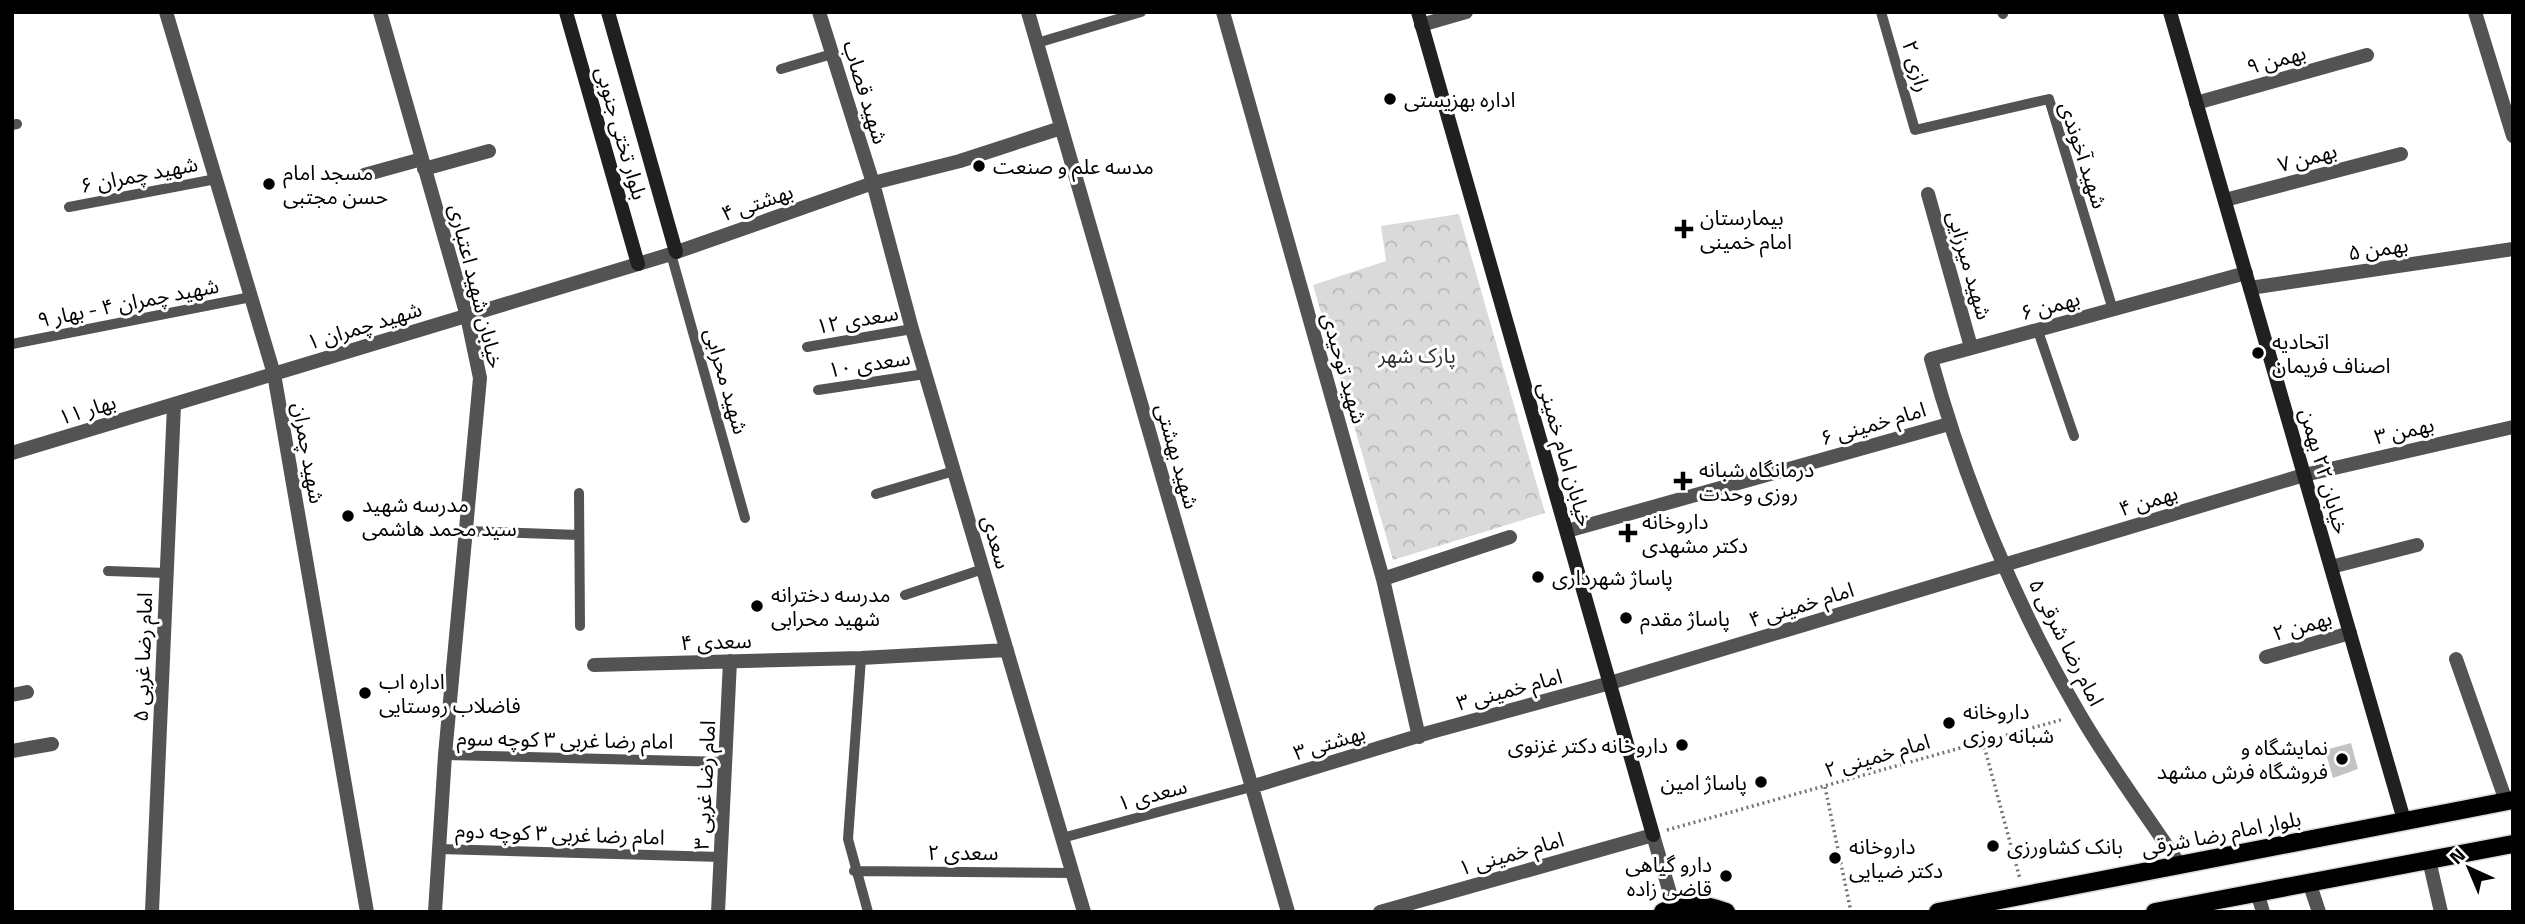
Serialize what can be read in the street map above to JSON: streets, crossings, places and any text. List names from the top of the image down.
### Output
{
  "streets": {
    "main road": ["بلوار امام رضا شرقی"],
    "street": [
      "بهمن ۹",
      "شهید قصاب",
      "بلوار تختی جنوبی",
      "بهمن ۷",
      "بهشتی ۴",
      "بهمن ۵",
      "شهید میرزایی",
      "خیابان شهید اعتباری",
      "بهمن ۶",
      "شهید چمران ۱",
      "شهید توحیدی",
      "بهار ۱۱",
      "امام خمینی ۶",
      "بهمن ۳",
      "شهید چمران",
      "خیابان امام خمینی",
      "شهید بهشتی",
      "خیابان ۲۲ بهمن",
      "بهمن ۴",
      "سعدی",
      "امام خمینی ۴",
      "بهمن ۲",
      "سعدی ۴",
      "امام رضا شرقی ۵",
      "امام رضا غربی ۵",
      "امام خمینی ۳",
      "بهشتی ۳",
      "امام رضا غربی ۳",
      "امام خمینی ۱"
    ],
    "lane": [
      "رازی ۲",
      "شهید آخوندی",
      "شهید چمران ۶",
      "شهید چمران ۴ - بهار ۹",
      "سعدی ۱۲",
      "سعدی ۱۰",
      "شهید محرابی",
      "امام رضا غربی ۳ کوچه سوم",
      "سعدی ۱",
      "امام رضا غربی ۳ کوچه دوم",
      "سعدی ۲"
    ],
    "path": ["امام خمینی ۲"]
  },
  "crossings": [
    ["بهمن ۹", "خیابان ۲۲ بهمن"],
    ["رازی ۲", "شهید آخوندی"],
    ["شهید قصاب", "بهشتی ۴"],
    ["شهید قصاب", "سعدی"],
    ["بلوار تختی جنوبی", "بهشتی ۴"],
    ["بلوار تختی جنوبی", "شهید محرابی"],
    ["شهید آخوندی", "بهمن ۶"],
    ["بهمن ۷", "خیابان ۲۲ بهمن"],
    ["شهید چمران ۶", "شهید چمران"],
    ["بهشتی ۴", "خیابان شهید اعتباری"],
    ["بهشتی ۴", "شهید چمران ۱"],
    ["بهشتی ۴", "شهید محرابی"],
    ["بهشتی ۴", "شهید بهشتی"],
    ["بهشتی ۴", "سعدی"],
    ["بهمن ۵", "خیابان ۲۲ بهمن"],
    ["شهید میرزایی", "بهمن ۶"],
    ["خیابان شهید اعتباری", "شهید چمران ۱"],
    ["خیابان شهید اعتباری", "امام رضا غربی ۳ کوچه سوم"],
    ["خیابان شهید اعتباری", "امام رضا غربی ۳ کوچه دوم"],
    ["شهید چمران ۴ - بهار ۹", "شهید چمران"],
    ["بهمن ۶", "امام خمینی ۶"],
    ["بهمن ۶", "خیابان ۲۲ بهمن"],
    ["بهمن ۶", "امام رضا شرقی ۵"],
    ["سعدی ۱۲", "سعدی"],
    ["شهید چمران ۱", "بهار ۱۱"],
    ["شهید چمران ۱", "شهید چمران"],
    ["شهید چمران ۱", "امام رضا غربی ۵"],
    ["سعدی ۱۰", "سعدی"],
    ["شهید توحیدی", "امام خمینی ۳"],
    ["شهید توحیدی", "بهشتی ۳"],
    ["بهار ۱۱", "امام رضا غربی ۵"],
    ["امام خمینی ۶", "خیابان امام خمینی"],
    ["امام خمینی ۶", "امام رضا شرقی ۵"],
    ["بهمن ۳", "خیابان ۲۲ بهمن"],
    ["بهمن ۳", "بهمن ۴"],
    ["خیابان امام خمینی", "امام خمینی ۴"],
    ["خیابان امام خمینی", "امام خمینی ۳"],
    ["خیابان امام خمینی", "امام خمینی ۱"],
    ["شهید بهشتی", "بهشتی ۳"],
    ["شهید بهشتی", "سعدی ۱"],
    ["خیابان ۲۲ بهمن", "بهمن ۴"],
    ["خیابان ۲۲ بهمن", "بهمن ۲"],
    ["خیابان ۲۲ بهمن", "بلوار امام رضا شرقی"],
    ["بهمن ۴", "امام خمینی ۴"],
    ["بهمن ۴", "امام رضا شرقی ۵"],
    ["سعدی", "سعدی ۴"],
    ["سعدی", "سعدی ۱"],
    ["سعدی", "سعدی ۲"],
    ["امام خمینی ۴", "امام رضا شرقی ۵"],
    ["امام خمینی ۴", "امام خمینی ۳"],
    ["سعدی ۴", "امام رضا غربی ۳"],
    ["امام رضا شرقی ۵", "امام خمینی ۲"],
    ["امام رضا شرقی ۵", "بلوار امام رضا شرقی"],
    ["امام خمینی ۳", "بهشتی ۳"],
    ["امام رضا غربی ۳ کوچه سوم", "امام رضا غربی ۳"],
    ["بهشتی ۳", "سعدی ۱"],
    ["امام رضا غربی ۳", "امام رضا غربی ۳ کوچه دوم"]
  ],
  "parks": ["پارک شهر"],
  "places": {
    "other": [
      "اداره بهزیستی",
      "مدسه علم و صنعت",
      "مسجد امام حسن مجتبی",
      "اتحادیه اصناف فریمان",
      "مدرسه شهید سید محمد هاشمی",
      "پاساژ شهرداری",
      "مدرسه دخترانه شهید محرابی",
      "پاساژ مقدم",
      "اداره اب فاضلاب روستایی",
      "داروخانه شبانه روزی",
      "داروخانه دکتر غزنوی",
      "نمایشگاه و فروشگاه فرش مشهد",
      "پاساژ امین",
      "بانک کشاورزی",
      "داروخانه دکتر ضیایی",
      "دارو گیاهی قاضی زاده"
    ],
    "health": ["بیمارستان امام خمینی", "درمانگاه شبانه روزی وحدت", "داروخانه دکتر مشهدی"]
  },
  "north": "top left"
}
